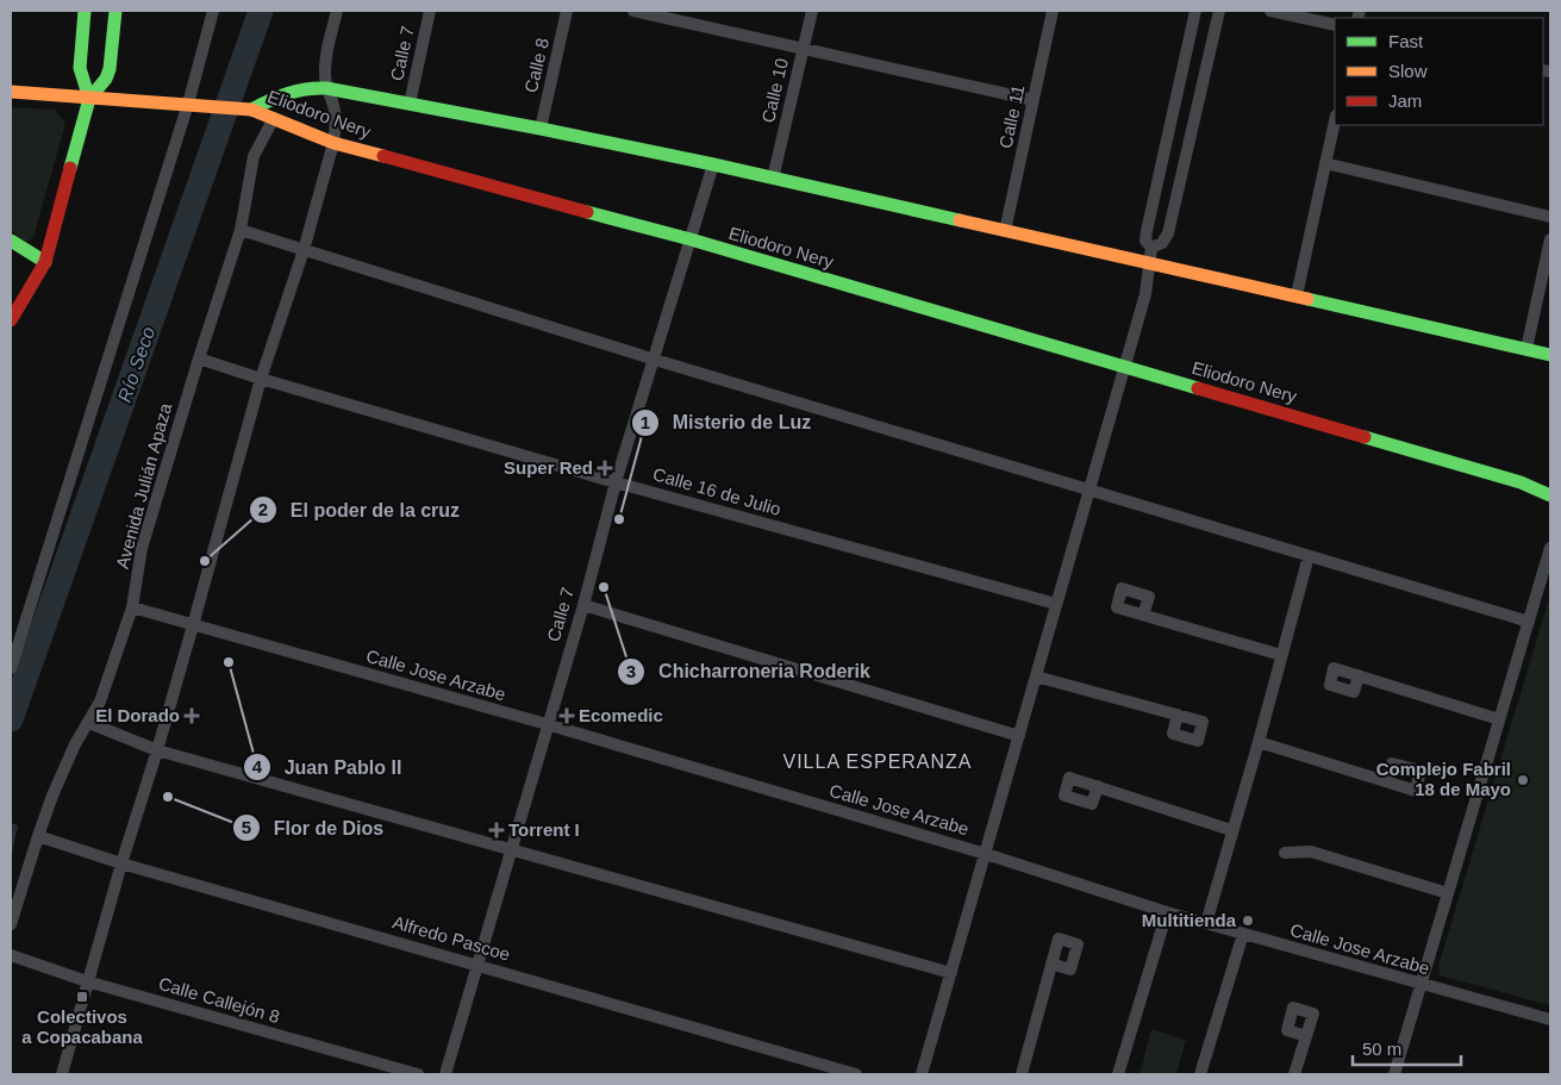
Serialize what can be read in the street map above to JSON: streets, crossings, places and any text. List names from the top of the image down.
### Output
{
  "streets": {
    "street": [
      "Calle 7",
      "Calle 8",
      "Calle 10",
      "Eliodoro Nery",
      "Calle 11",
      "Avenida Julián Apaza",
      "Calle 16 de Julio",
      "Calle Jose Arzabe",
      "Alfredo Pascoe",
      "Calle Callejón 8"
    ]
  },
  "crossings": [
    ["Calle 7", "Eliodoro Nery"],
    ["Calle 7", "Calle 16 de Julio"],
    ["Calle 7", "Calle Jose Arzabe"],
    ["Calle 7", "Alfredo Pascoe"],
    ["Calle 8", "Eliodoro Nery"],
    ["Calle 10", "Eliodoro Nery"],
    ["Eliodoro Nery", "Calle 11"],
    ["Eliodoro Nery", "Avenida Julián Apaza"],
    ["Avenida Julián Apaza", "Calle 16 de Julio"],
    ["Avenida Julián Apaza", "Calle Jose Arzabe"],
    ["Avenida Julián Apaza", "Alfredo Pascoe"]
  ],
  "districts": ["VILLA ESPERANZA"],
  "water": ["Río Seco"],
  "places": {
    "health": [
      "Super Red",
      "El Dorado",
      "Ecomedic",
      "Torrent I"
    ],
    "other": [
      "Misterio de Luz",
      "El poder de la cruz",
      "Chicharroneria Roderik",
      "Juan Pablo II",
      "Complejo Fabril 18 de Mayo",
      "Flor de Dios",
      "Multitienda"
    ],
    "transit": ["Colectivos a Copacabana"]
  },
  "legend": ["Fast", "Slow", "Jam"],
  "scale_bar": "50 m"
}
